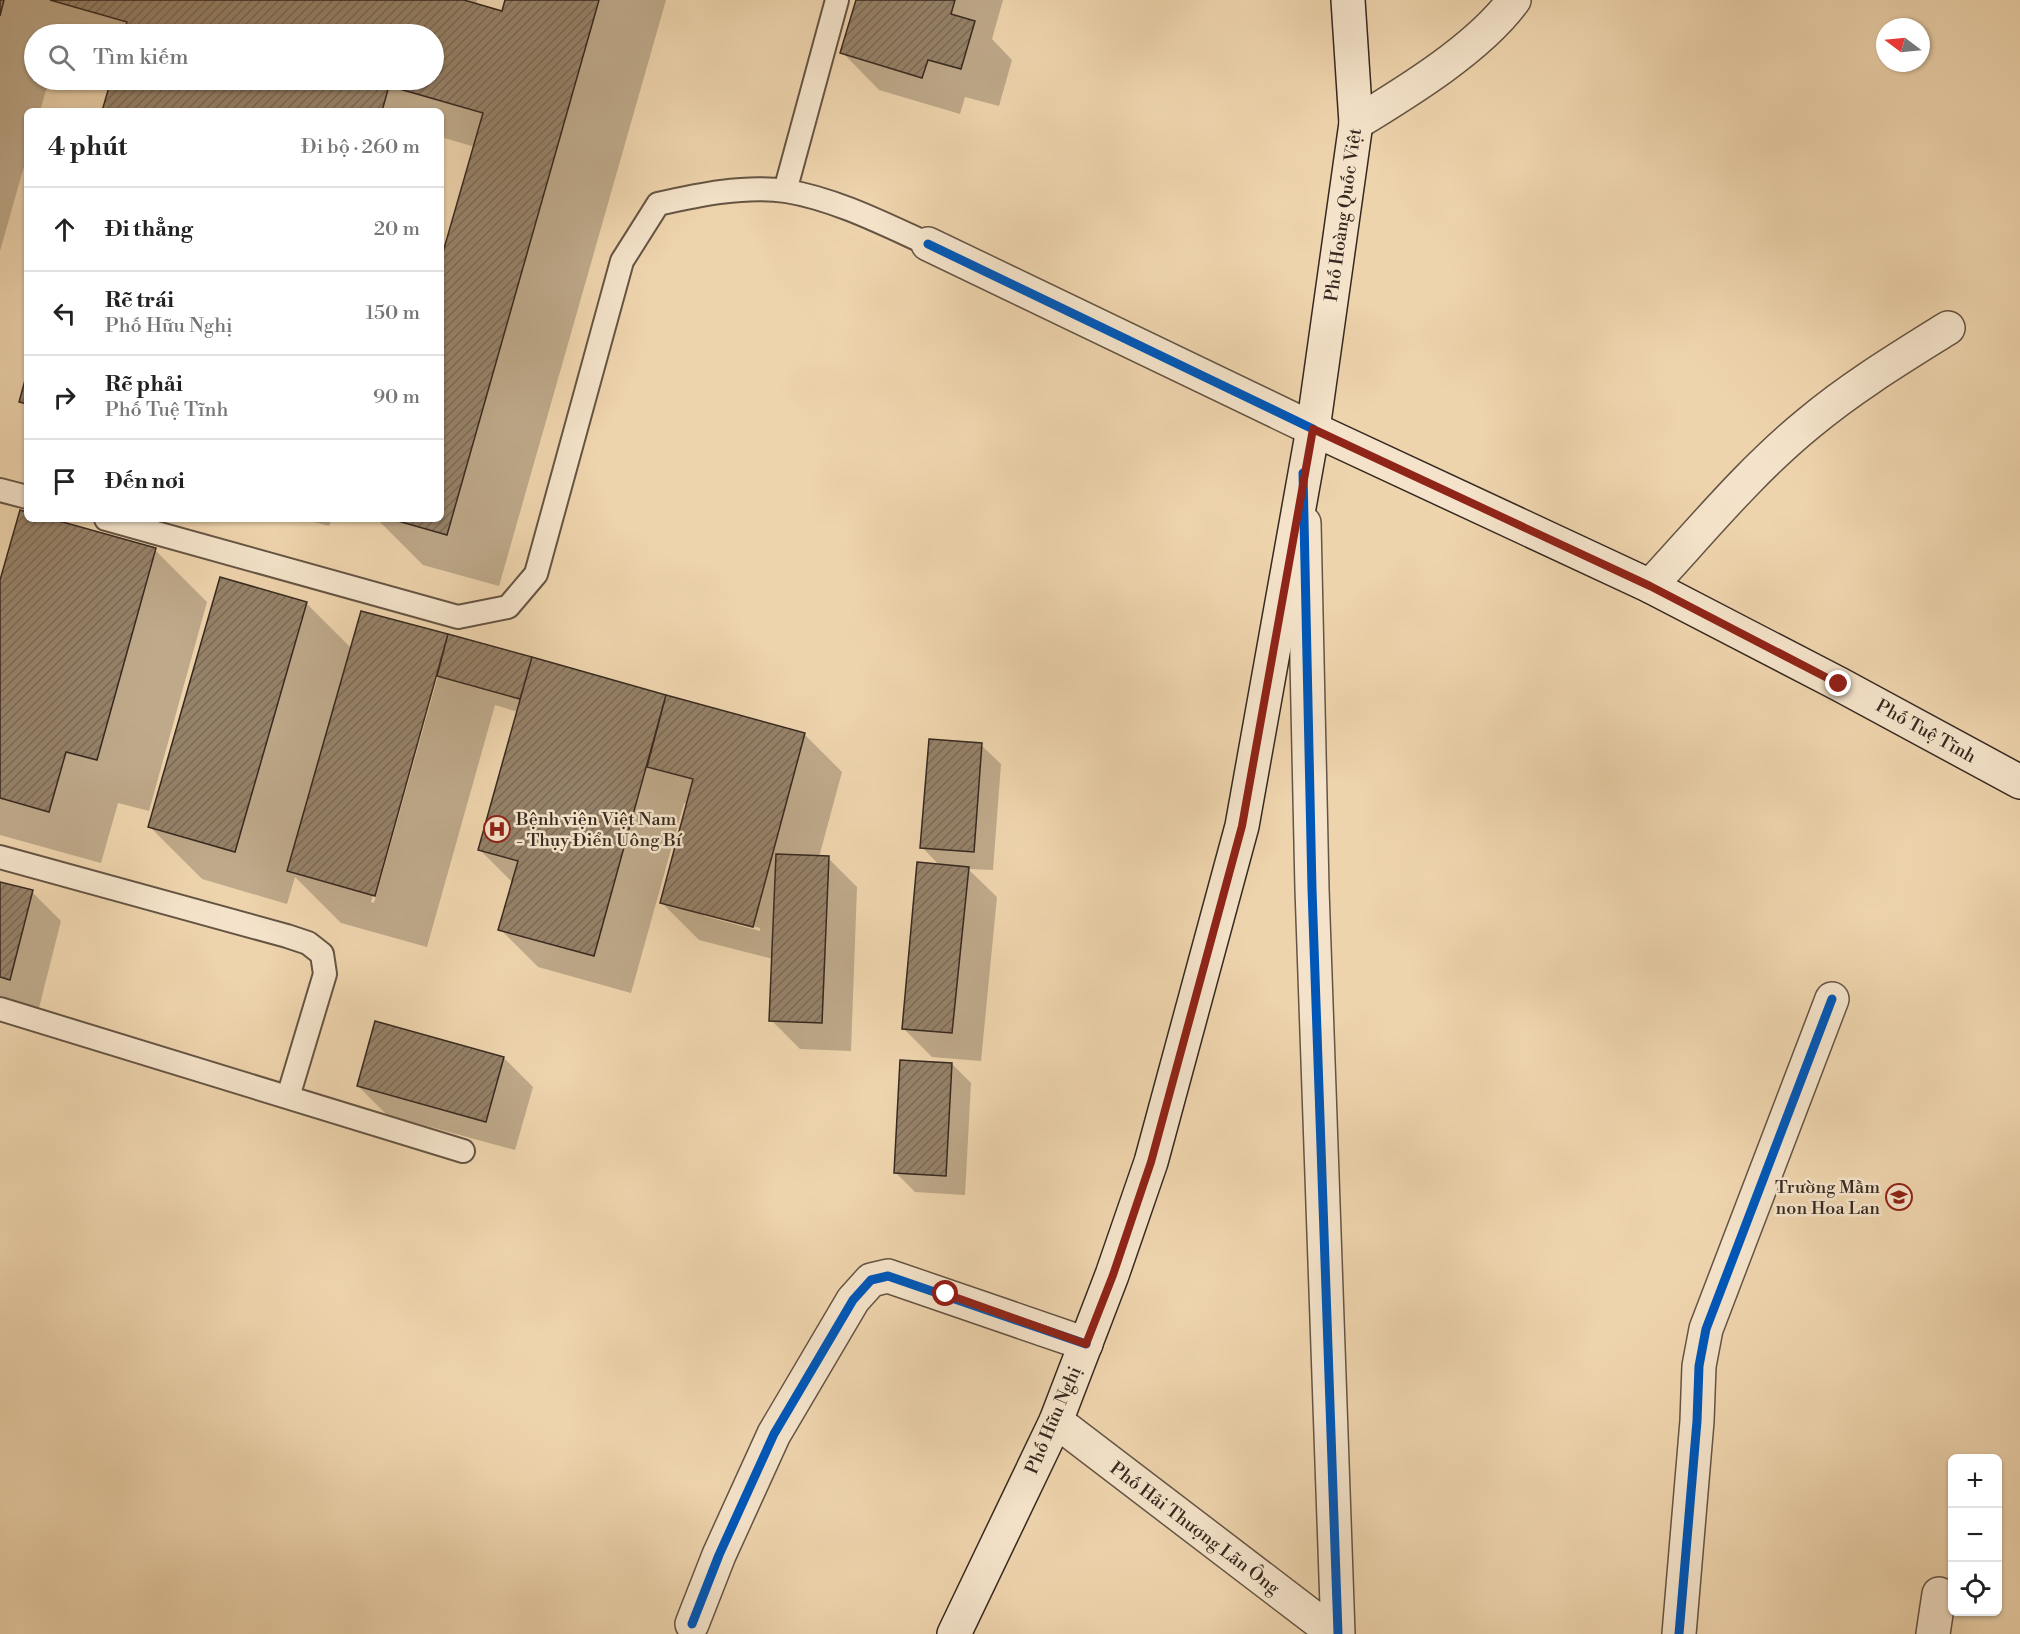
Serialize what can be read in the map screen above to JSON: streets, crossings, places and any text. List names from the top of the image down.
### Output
{
  "streets": {
    "street": [
      "Phố Hoàng Quốc Việt",
      "Phố Tuệ Tĩnh",
      "Phố Hữu Nghị",
      "Phố Hải Thượng Lãn Ông"
    ]
  },
  "crossings": [
    ["Phố Hoàng Quốc Việt", "Phố Tuệ Tĩnh"],
    ["Phố Hoàng Quốc Việt", "Phố Hữu Nghị"],
    ["Phố Tuệ Tĩnh", "Phố Hữu Nghị"],
    ["Phố Hữu Nghị", "Phố Hải Thượng Lãn Ông"]
  ],
  "places": {
    "hospital": ["Bệnh viện Việt Nam - Thụy Điển Uông Bí"],
    "school or university": ["Trường Mầm non Hoa Lan"]
  },
  "north": "left",
  "page": {
    "search": "Tìm kiếm",
    "heading": ["4 phút", "Đi bộ · 260 m"],
    "list": [
      ["Đi thẳng", "20 m"],
      ["Rẽ trái", "Phố Hữu Nghị", "150 m"],
      ["Rẽ phải", "Phố Tuệ Tĩnh", "90 m"],
      "Đến nơi"
    ],
    "map_buttons": ["+", "−"]
  }
}
